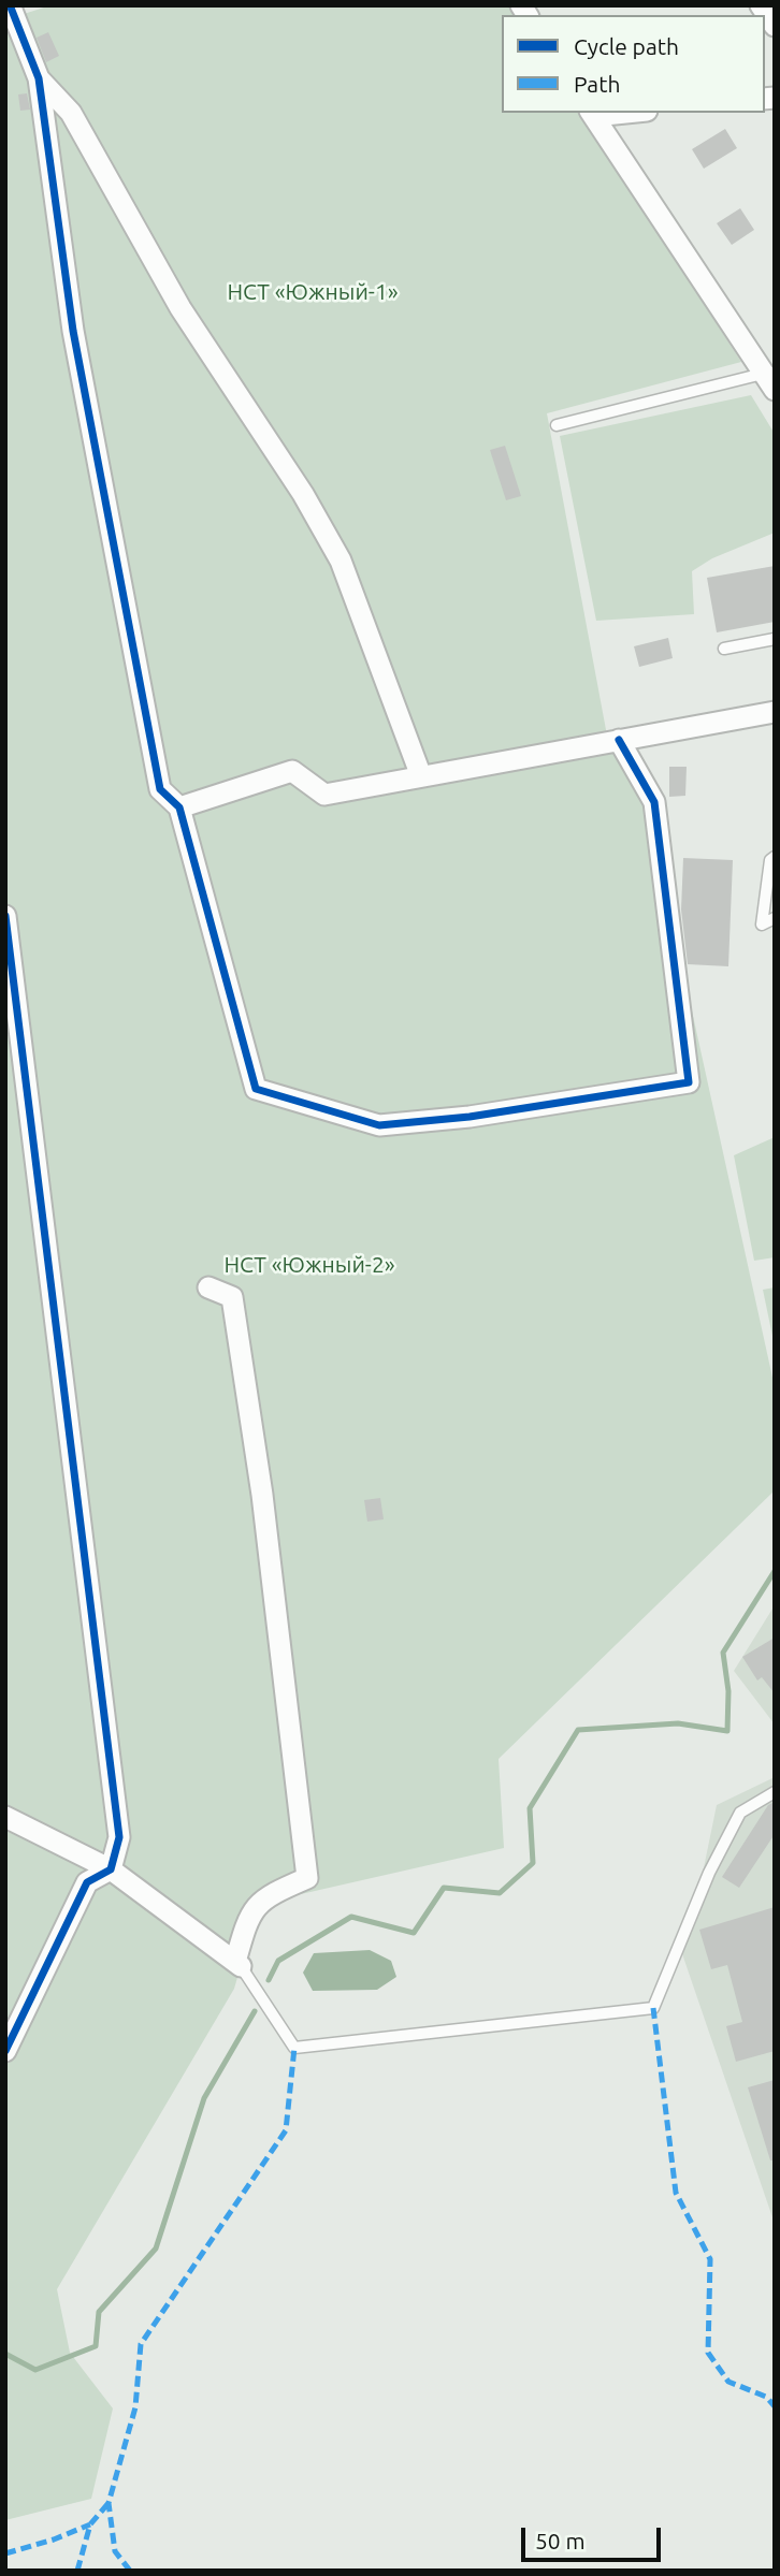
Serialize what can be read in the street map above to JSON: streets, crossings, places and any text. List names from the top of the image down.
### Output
{
  "parks": ["НСТ «Южный-1»", "НСТ «Южный-2»"],
  "legend": ["Cycle path", "Path"],
  "scale_bar": "50 m"
}
